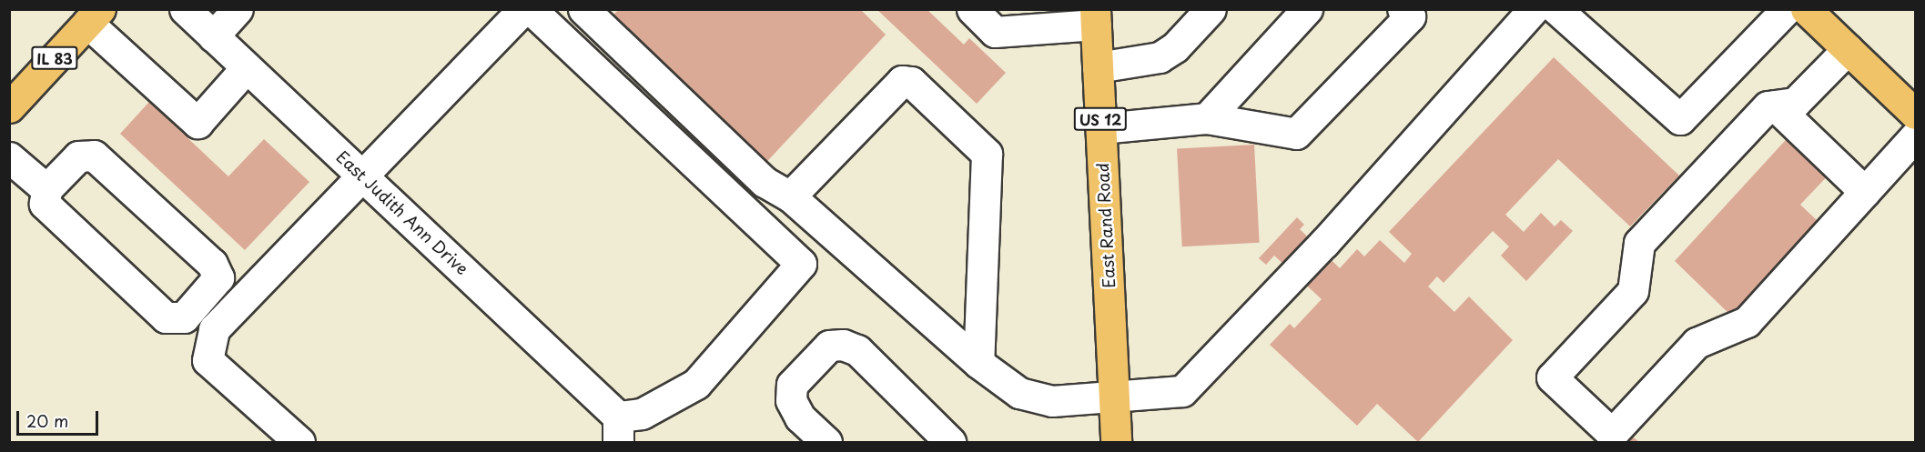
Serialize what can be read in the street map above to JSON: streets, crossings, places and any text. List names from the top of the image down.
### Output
{
  "streets": {
    "main road": ["IL 83", "US 12", "East Rand Road"],
    "street": ["East Judith Ann Drive"]
  },
  "scale_bar": "20 m"
}
